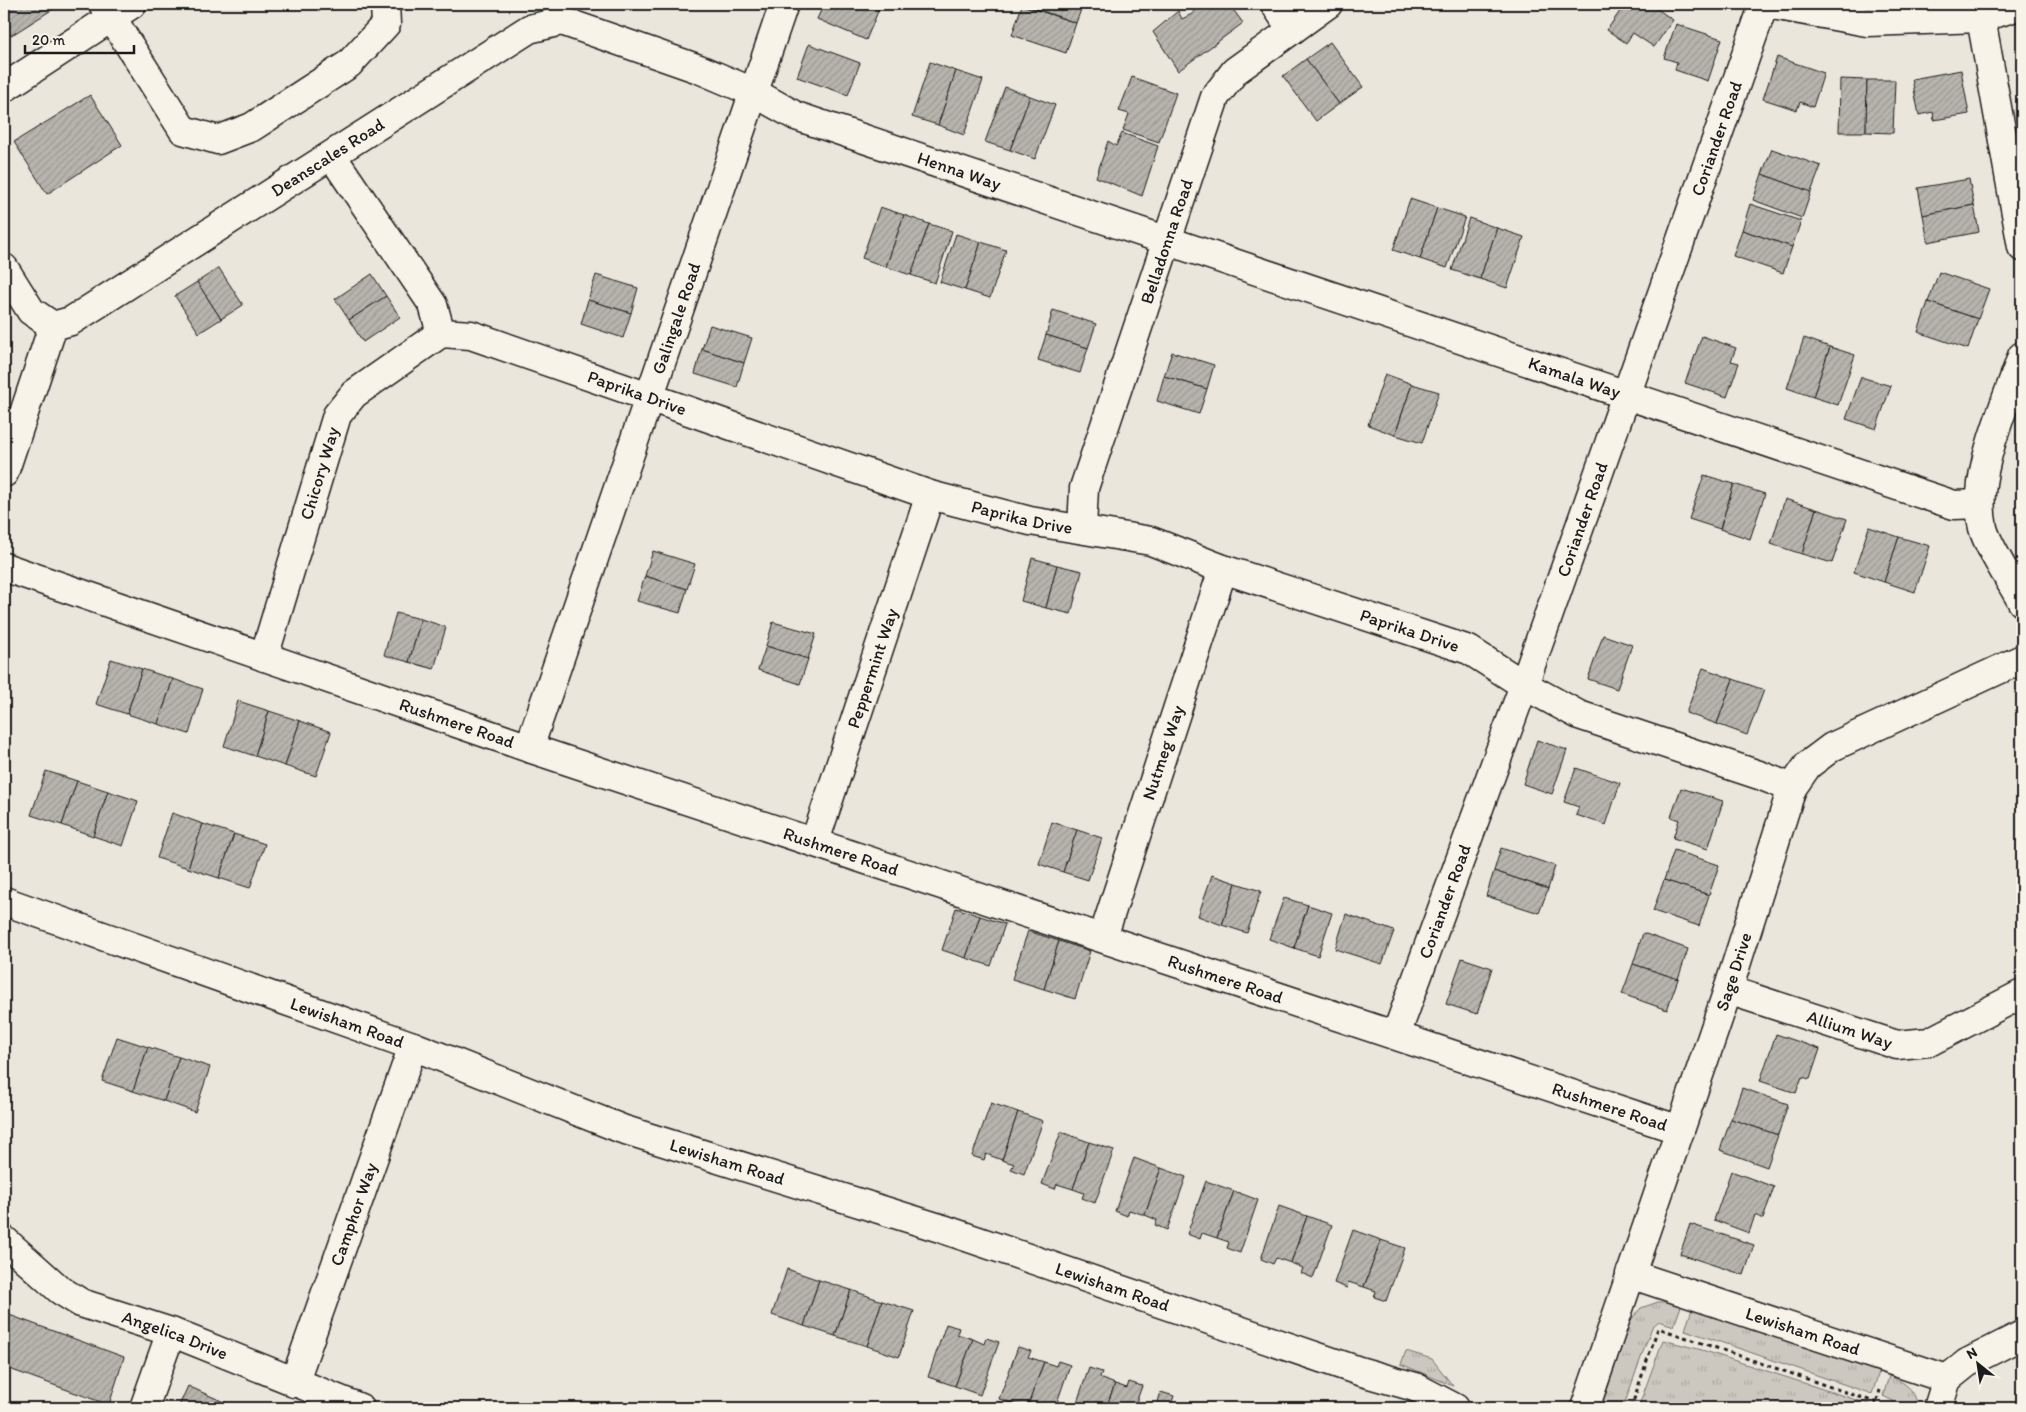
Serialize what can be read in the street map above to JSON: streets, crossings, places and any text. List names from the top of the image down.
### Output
{
  "streets": {
    "street": [
      "Coriander Road",
      "Deanscales Road",
      "Henna Way",
      "Belladonna Road",
      "Galingale Road",
      "Kamala Way",
      "Paprika Drive",
      "Chicory Way",
      "Peppermint Way",
      "Rushmere Road",
      "Nutmeg Way",
      "Sage Drive",
      "Lewisham Road",
      "Allium Way",
      "Camphor Way",
      "Angelica Drive"
    ]
  },
  "crossings": [
    ["Coriander Road", "Kamala Way"],
    ["Coriander Road", "Paprika Drive"],
    ["Coriander Road", "Rushmere Road"],
    ["Deanscales Road", "Henna Way"],
    ["Deanscales Road", "Galingale Road"],
    ["Henna Way", "Belladonna Road"],
    ["Henna Way", "Galingale Road"],
    ["Henna Way", "Kamala Way"],
    ["Belladonna Road", "Kamala Way"],
    ["Belladonna Road", "Paprika Drive"],
    ["Galingale Road", "Paprika Drive"],
    ["Galingale Road", "Rushmere Road"],
    ["Paprika Drive", "Chicory Way"],
    ["Paprika Drive", "Peppermint Way"],
    ["Paprika Drive", "Nutmeg Way"],
    ["Paprika Drive", "Sage Drive"],
    ["Chicory Way", "Rushmere Road"],
    ["Peppermint Way", "Rushmere Road"],
    ["Rushmere Road", "Nutmeg Way"],
    ["Rushmere Road", "Sage Drive"],
    ["Sage Drive", "Lewisham Road"],
    ["Sage Drive", "Allium Way"],
    ["Lewisham Road", "Camphor Way"],
    ["Camphor Way", "Angelica Drive"]
  ],
  "scale_bar": "20 m",
  "north": "top left"
}
